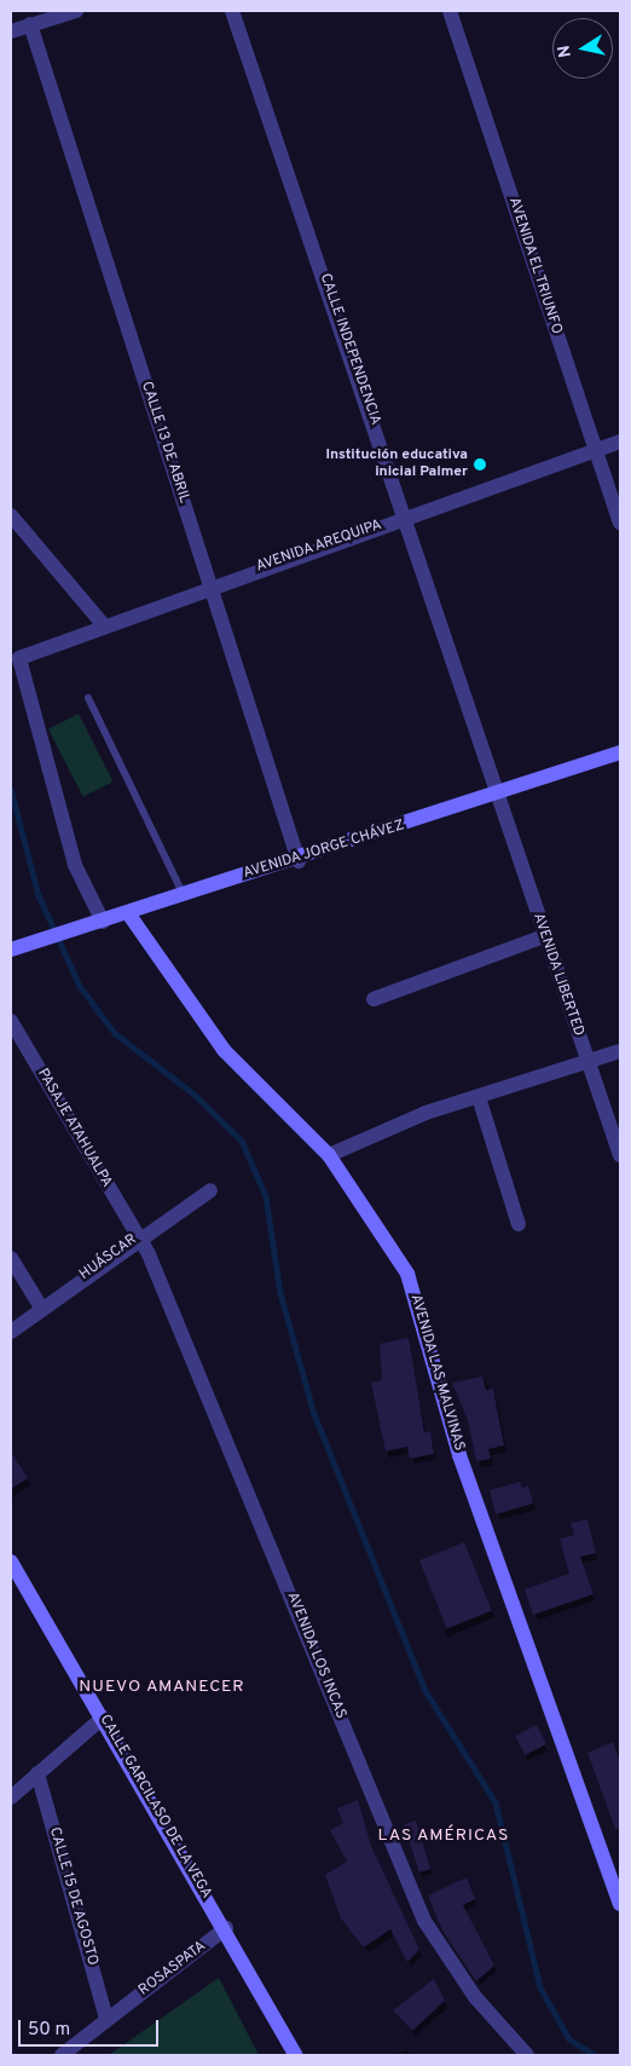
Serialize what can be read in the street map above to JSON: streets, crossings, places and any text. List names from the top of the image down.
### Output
{
  "streets": {
    "street": [
      "AVENIDA EL TRIUNFO",
      "CALLE INDEPENDENCIA",
      "CALLE 13 DE ABRIL",
      "AVENIDA AREQUIPA",
      "AVENIDA JORGE CHÁVEZ",
      "AVENIDA LIBERTED",
      "PASAJE ATAHUALPA",
      "HUÁSCAR",
      "AVENIDA LAS MALVINAS",
      "AVENIDA LOS INCAS",
      "CALLE GARCILASO DE LA VEGA",
      "CALLE 15 DE AGOSTO",
      "ROSASPATA"
    ]
  },
  "crossings": [
    ["AVENIDA EL TRIUNFO", "AVENIDA AREQUIPA"],
    ["CALLE INDEPENDENCIA", "AVENIDA AREQUIPA"],
    ["CALLE INDEPENDENCIA", "AVENIDA JORGE CHÁVEZ"],
    ["CALLE INDEPENDENCIA", "AVENIDA LIBERTED"],
    ["CALLE 13 DE ABRIL", "AVENIDA AREQUIPA"],
    ["CALLE 13 DE ABRIL", "AVENIDA JORGE CHÁVEZ"],
    ["AVENIDA AREQUIPA", "AVENIDA JORGE CHÁVEZ"],
    ["AVENIDA JORGE CHÁVEZ", "AVENIDA LIBERTED"],
    ["AVENIDA JORGE CHÁVEZ", "AVENIDA LAS MALVINAS"],
    ["PASAJE ATAHUALPA", "HUÁSCAR"],
    ["PASAJE ATAHUALPA", "AVENIDA LOS INCAS"],
    ["HUÁSCAR", "AVENIDA LOS INCAS"],
    ["CALLE GARCILASO DE LA VEGA", "ROSASPATA"],
    ["CALLE 15 DE AGOSTO", "ROSASPATA"]
  ],
  "districts": ["NUEVO AMANECER", "LAS AMÉRICAS"],
  "places": ["Institución educativa inicial Palmer"],
  "scale_bar": "50 m",
  "north": "left"
}
